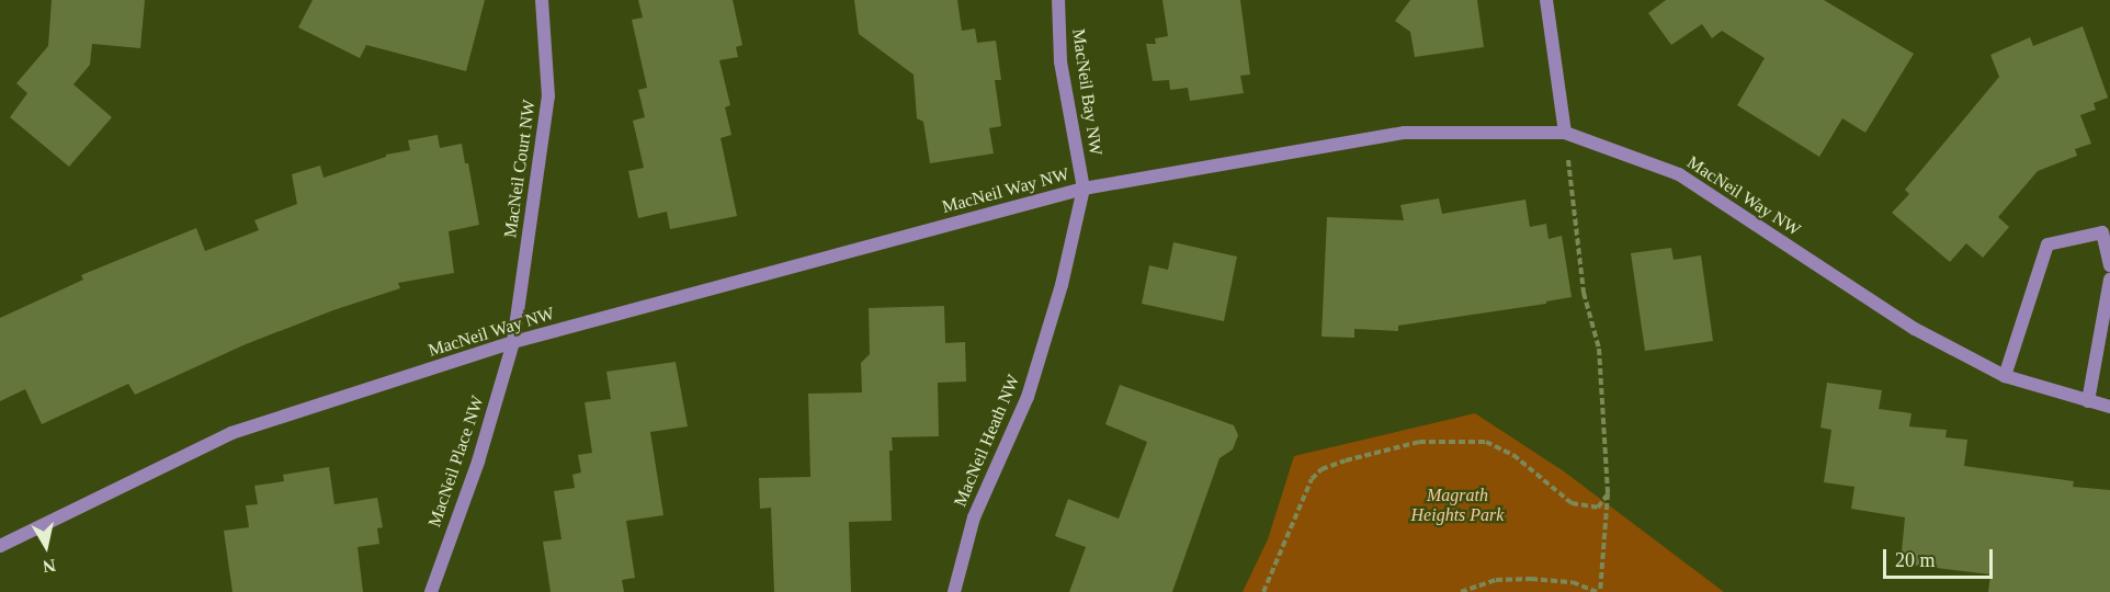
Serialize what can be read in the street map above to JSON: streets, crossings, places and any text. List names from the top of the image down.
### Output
{
  "streets": {
    "street": [
      "MacNeil Bay NW",
      "MacNeil Court NW",
      "MacNeil Way NW",
      "MacNeil Heath NW",
      "MacNeil Place NW"
    ]
  },
  "crossings": [
    ["MacNeil Bay NW", "MacNeil Way NW"],
    ["MacNeil Bay NW", "MacNeil Heath NW"],
    ["MacNeil Court NW", "MacNeil Way NW"],
    ["MacNeil Court NW", "MacNeil Place NW"],
    ["MacNeil Way NW", "MacNeil Heath NW"],
    ["MacNeil Way NW", "MacNeil Place NW"]
  ],
  "parks": ["Magrath Heights Park"],
  "scale_bar": "20 m",
  "north": "bottom"
}
